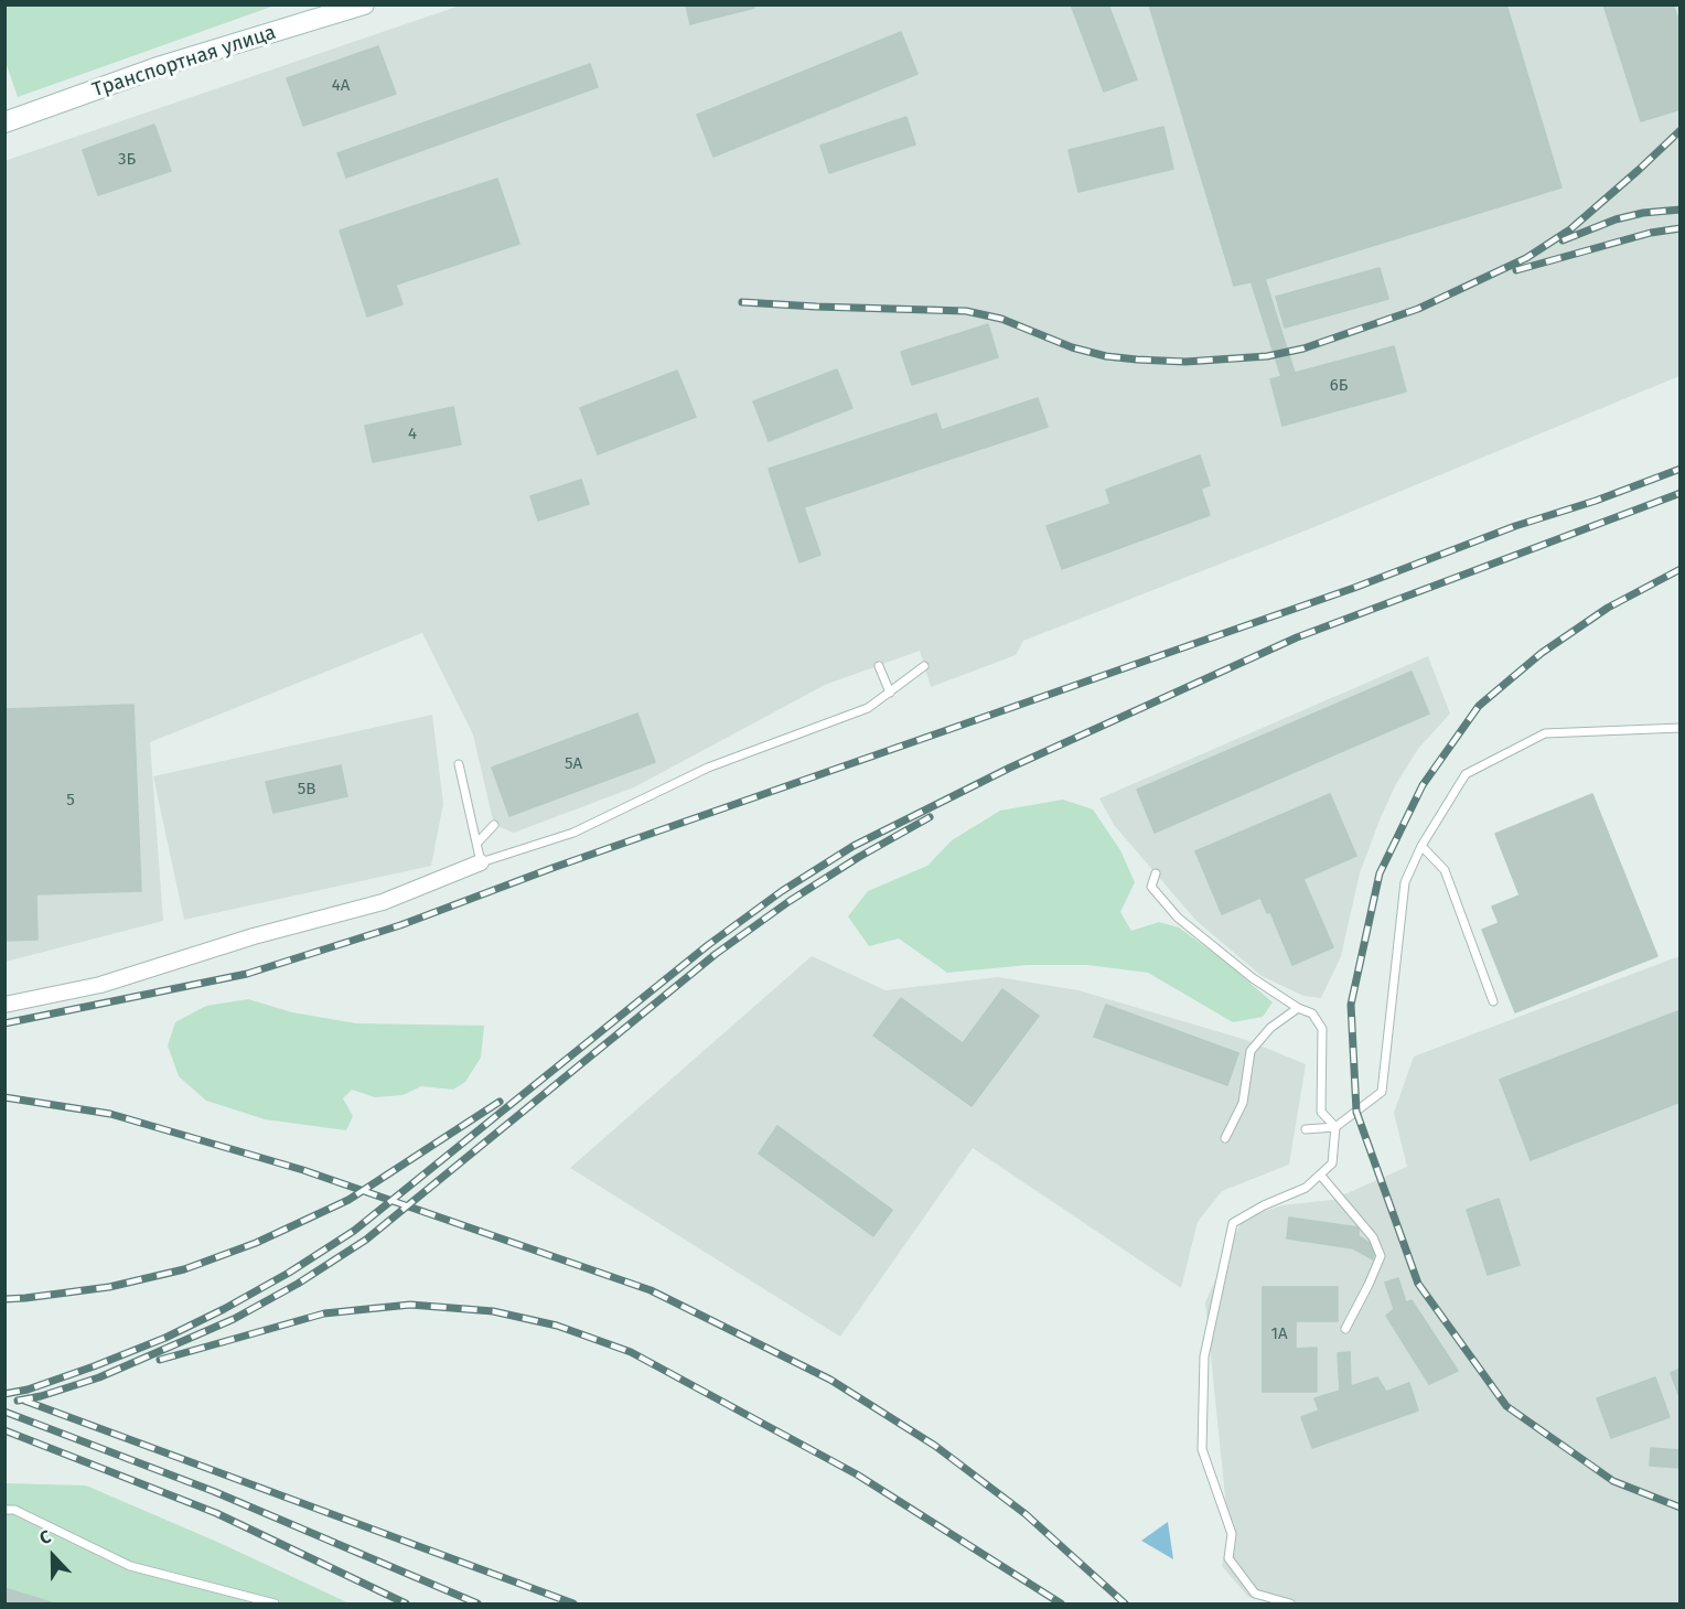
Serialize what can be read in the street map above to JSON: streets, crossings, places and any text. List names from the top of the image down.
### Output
{
  "streets": {
    "street": ["Транспортная улица"]
  },
  "house_numbers": [
    "4А",
    "3Б",
    "6Б",
    "4",
    "5А",
    "5В",
    "5",
    "1А"
  ],
  "north": "top"
}
